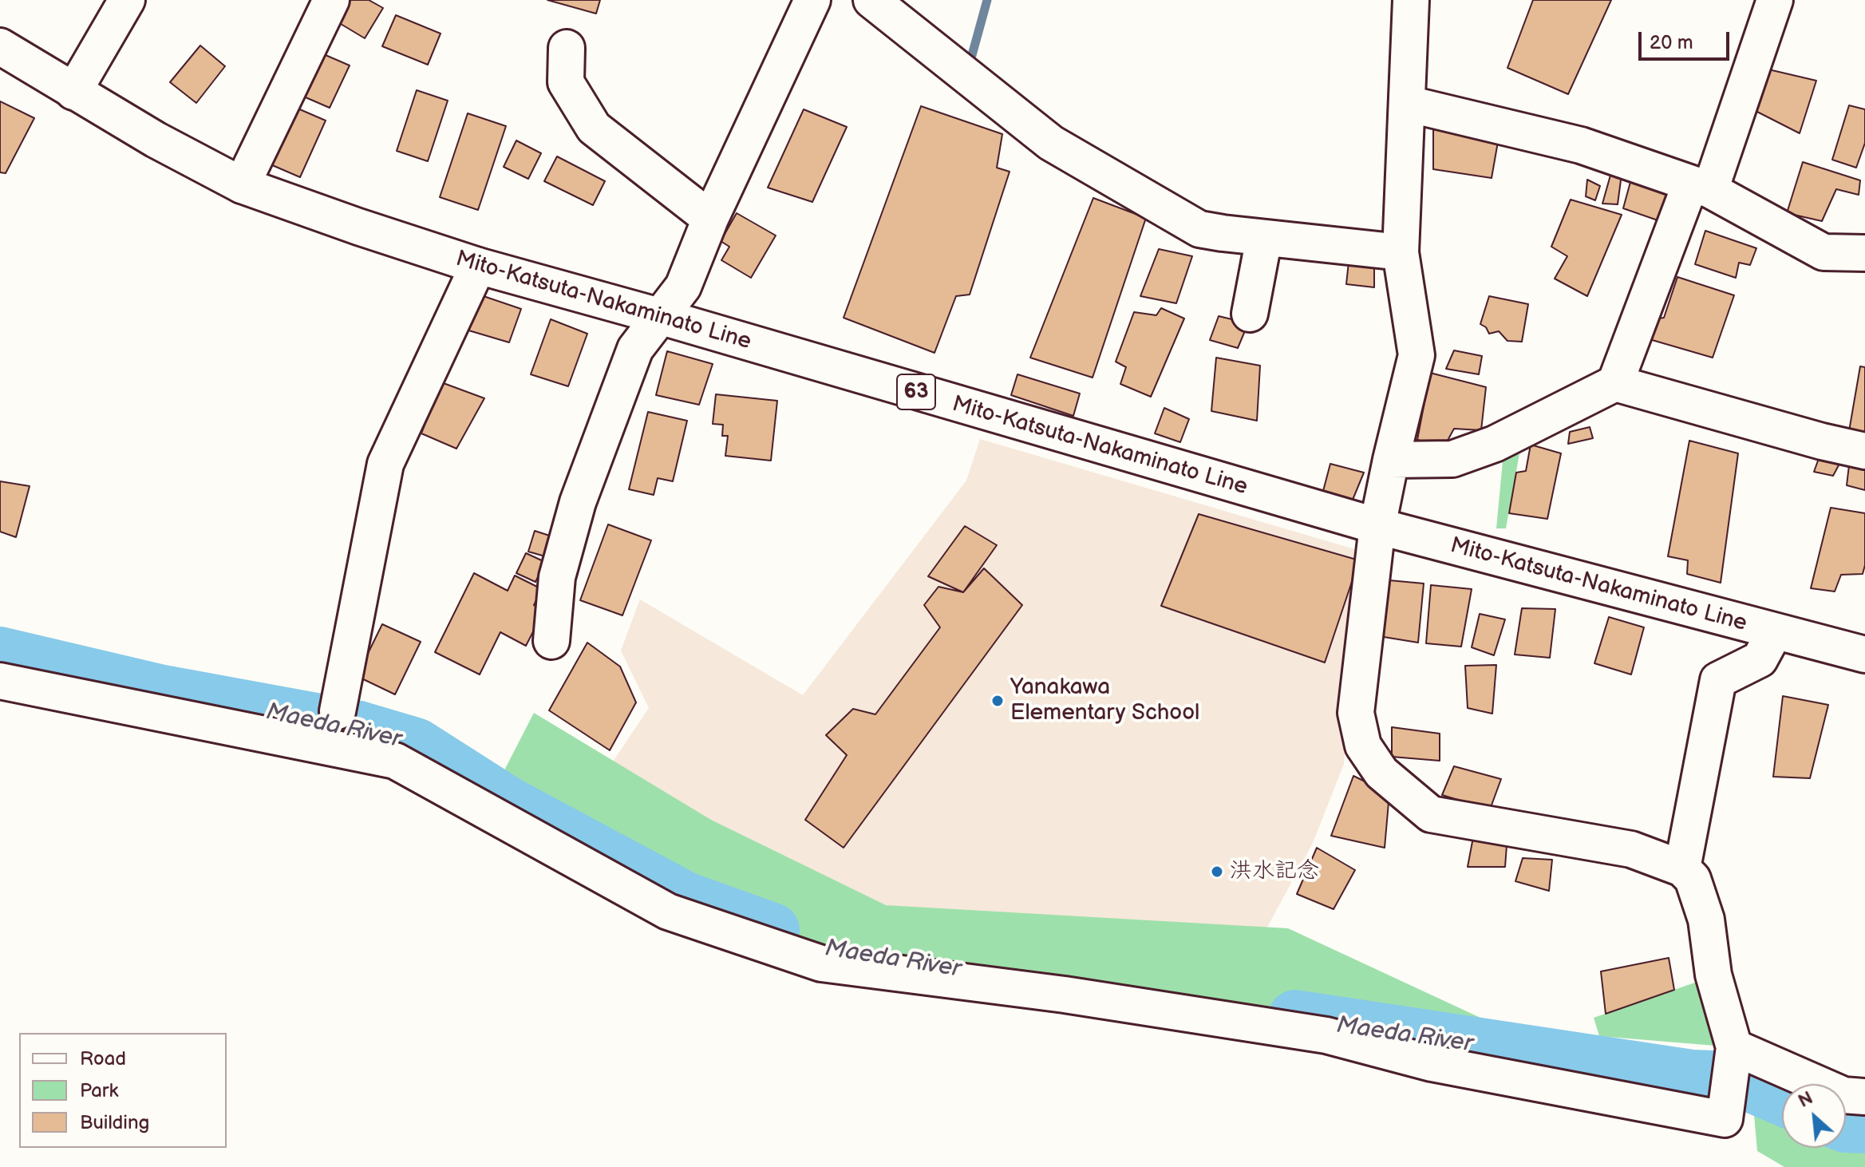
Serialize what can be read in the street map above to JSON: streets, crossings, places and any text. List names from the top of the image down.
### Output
{
  "streets": {
    "street": ["Mito-Katsuta-Nakaminato Line", "63"]
  },
  "water": ["Maeda River"],
  "places": ["Yanakawa Elementary School", "洪水記念"],
  "legend": ["Road", "Park", "Building"],
  "scale_bar": "20 m",
  "north": "top left"
}
